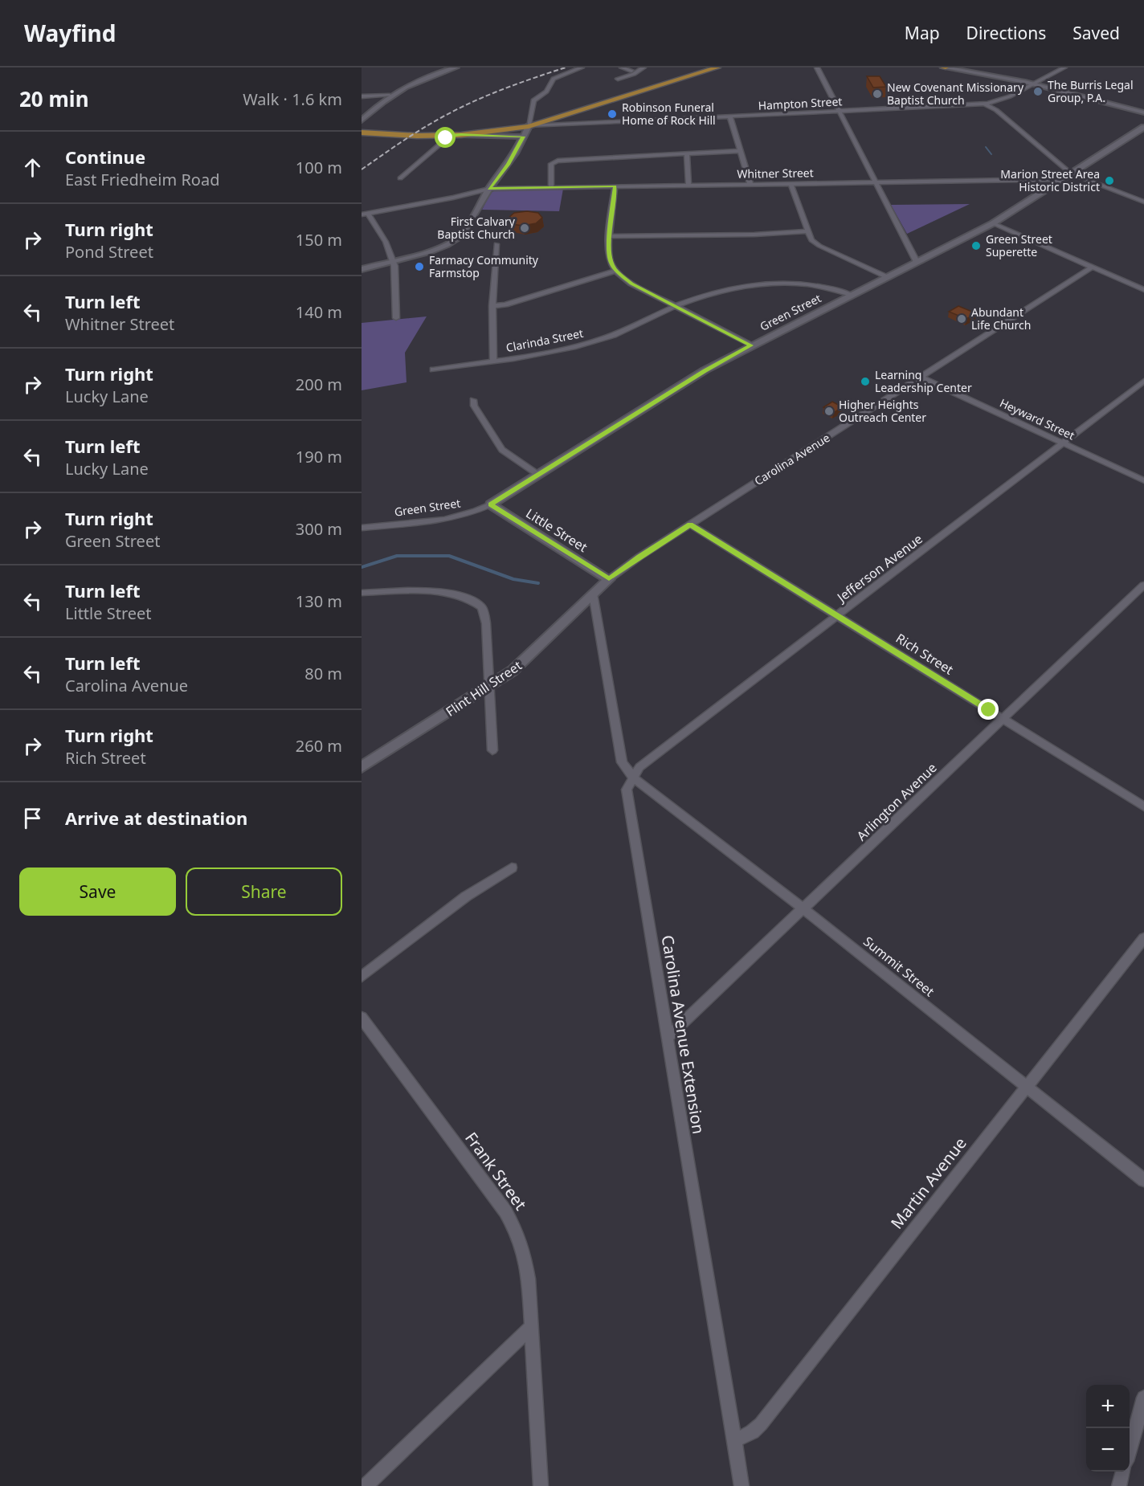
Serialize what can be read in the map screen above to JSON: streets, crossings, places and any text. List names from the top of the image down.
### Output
{
  "streets": {
    "street": [
      "Hampton Street",
      "Whitner Street",
      "Green Street",
      "Clarinda Street",
      "Heyward Street",
      "Carolina Avenue",
      "Little Street",
      "Jefferson Avenue",
      "Rich Street",
      "Flint Hill Street",
      "Arlington Avenue",
      "Summit Street",
      "Carolina Avenue Extension",
      "Frank Street",
      "Martin Avenue"
    ]
  },
  "crossings": [
    ["Whitner Street", "Green Street"],
    ["Green Street", "Clarinda Street"],
    ["Green Street", "Little Street"],
    ["Heyward Street", "Carolina Avenue"],
    ["Heyward Street", "Jefferson Avenue"],
    ["Carolina Avenue", "Little Street"],
    ["Carolina Avenue", "Rich Street"],
    ["Carolina Avenue", "Flint Hill Street"],
    ["Jefferson Avenue", "Rich Street"],
    ["Jefferson Avenue", "Summit Street"],
    ["Jefferson Avenue", "Carolina Avenue Extension"],
    ["Rich Street", "Arlington Avenue"],
    ["Arlington Avenue", "Summit Street"],
    ["Arlington Avenue", "Carolina Avenue Extension"],
    ["Summit Street", "Carolina Avenue Extension"],
    ["Summit Street", "Martin Avenue"],
    ["Carolina Avenue Extension", "Martin Avenue"]
  ],
  "places": [
    "The Burris Legal Group, P.A.",
    "New Covenant Missionary Baptist Church",
    "Robinson Funeral Home of Rock Hill",
    "Marion Street Area Historic District",
    "First Calvary Baptist Church",
    "Green Street Superette",
    "Farmacy Community Farmstop",
    "Abundant Life Church",
    "Learning Leadership Center",
    "Higher Heights Outreach Center"
  ],
  "page": {
    "header": "Wayfind",
    "nav": ["Map", "Directions", "Saved"],
    "heading": ["20 min", "Walk · 1.6 km"],
    "list": [
      ["Continue", "East Friedheim Road", "100 m"],
      ["Turn right", "Pond Street", "150 m"],
      ["Turn left", "Whitner Street", "140 m"],
      ["Turn right", "Lucky Lane", "200 m"],
      ["Turn left", "Lucky Lane", "190 m"],
      ["Turn right", "Green Street", "300 m"],
      ["Turn left", "Little Street", "130 m"],
      ["Turn left", "Carolina Avenue", "80 m"],
      ["Turn right", "Rich Street", "260 m"],
      "Arrive at destination"
    ],
    "buttons": ["Save", "Share"],
    "map_buttons": ["+", "−"]
  }
}
